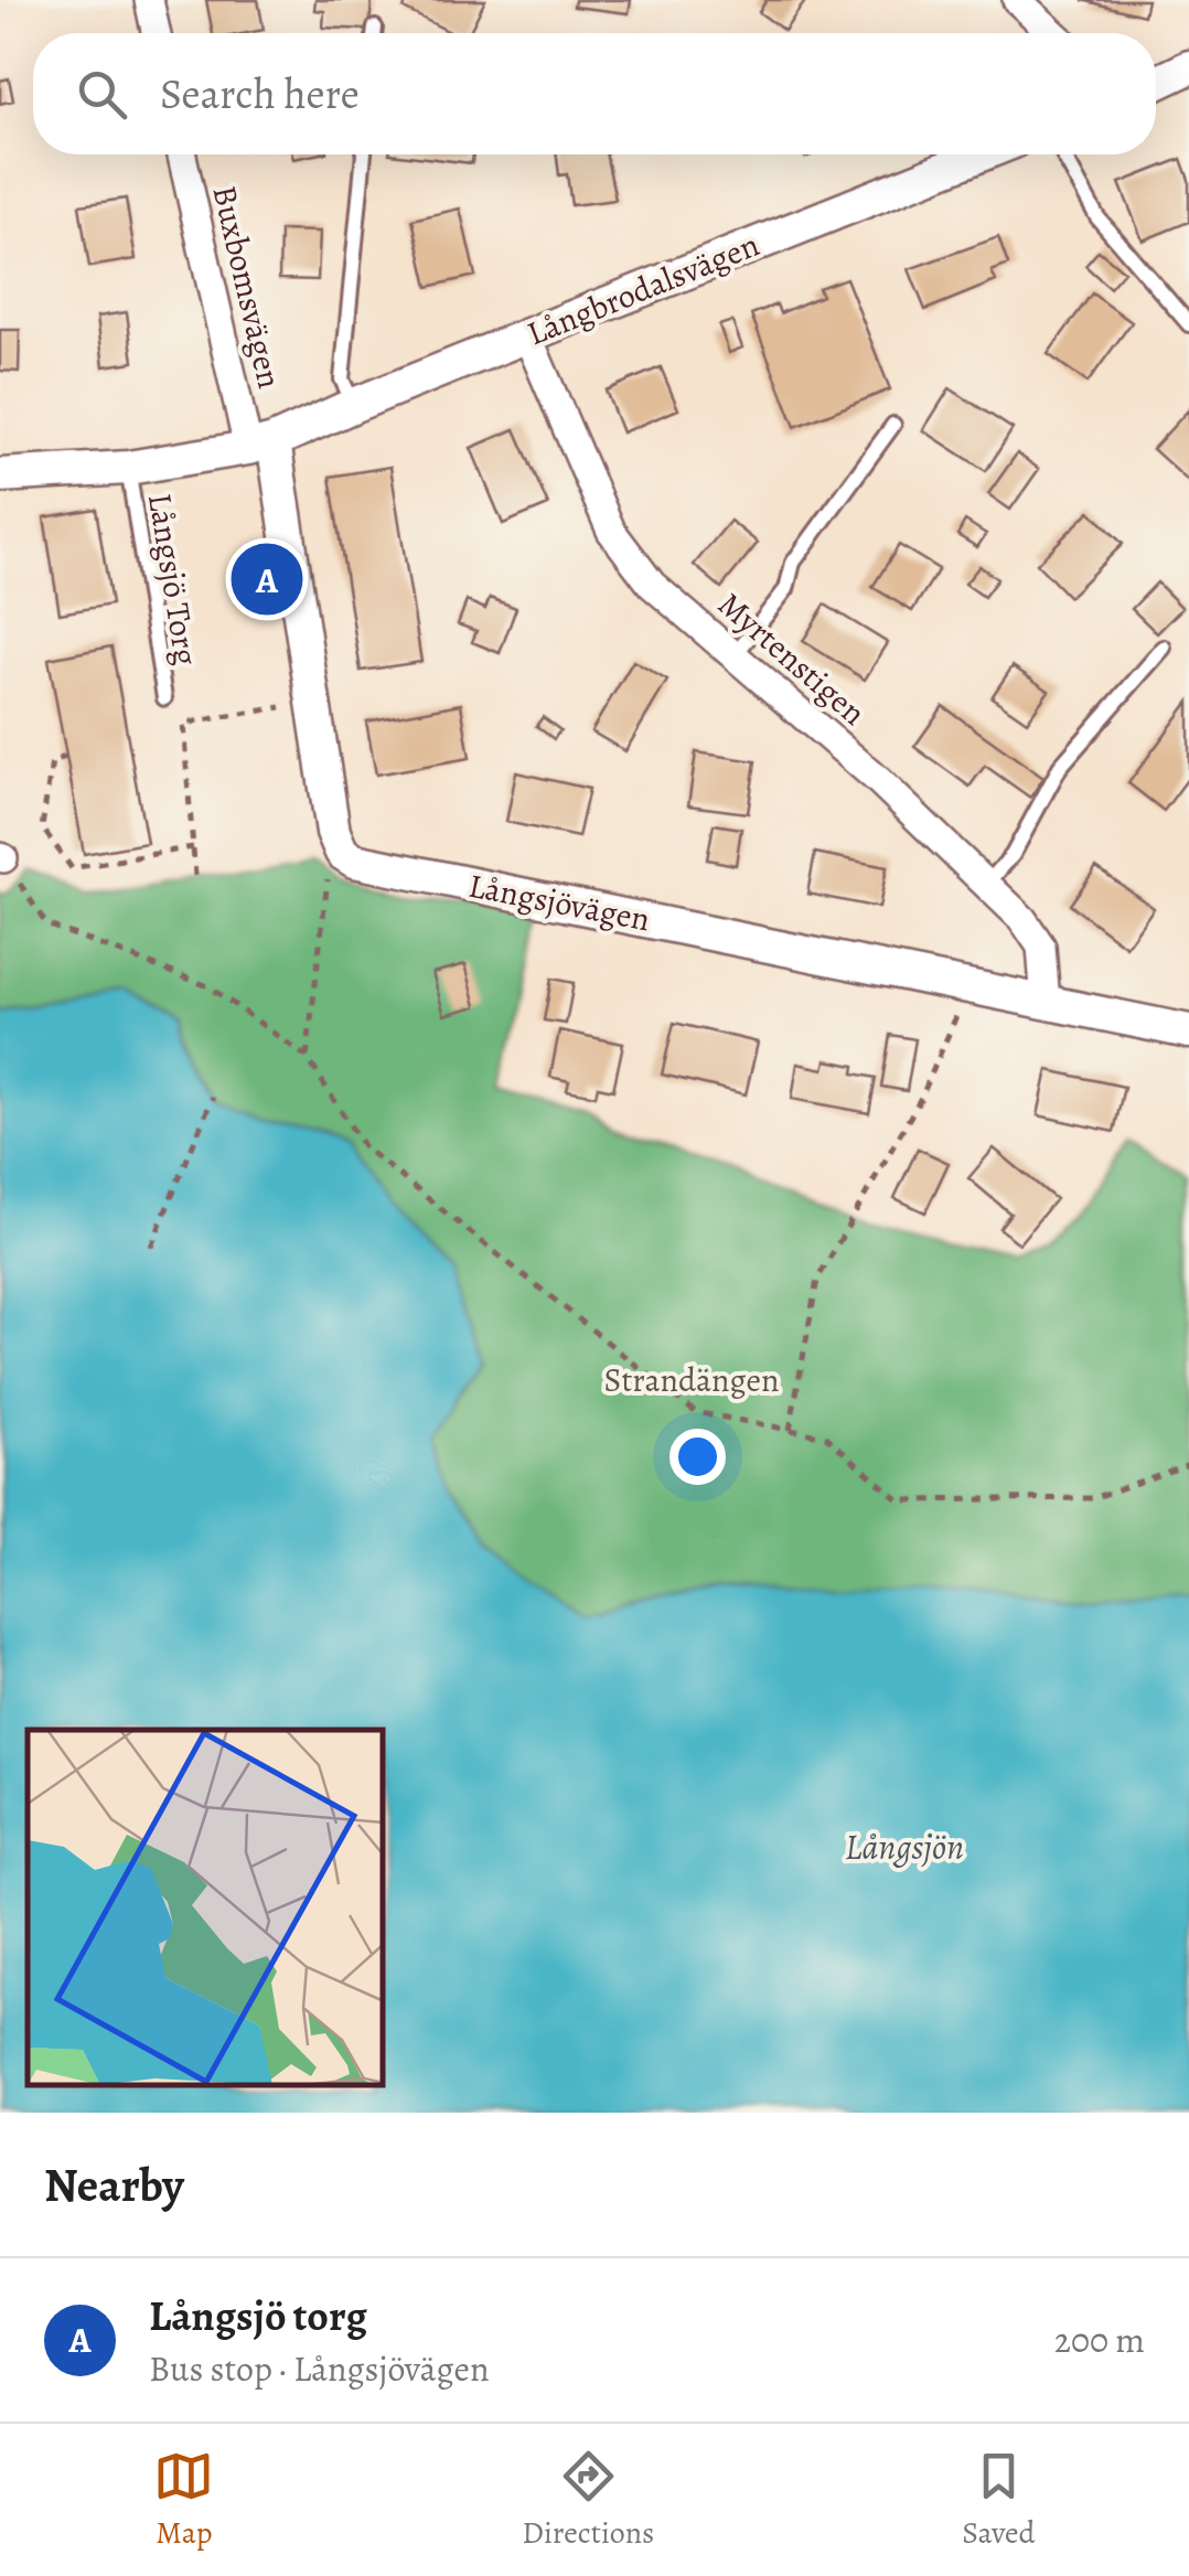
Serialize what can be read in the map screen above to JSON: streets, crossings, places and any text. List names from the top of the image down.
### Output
{
  "streets": {
    "street": [
      "Buxbomsvägen",
      "Långbrodalsvägen",
      "Myrtenstigen",
      "Långsjövägen"
    ],
    "lane": ["Långsjö Torg"]
  },
  "crossings": [
    ["Buxbomsvägen", "Långbrodalsvägen"],
    ["Långbrodalsvägen", "Långsjö Torg"],
    ["Långbrodalsvägen", "Myrtenstigen"],
    ["Myrtenstigen", "Långsjövägen"]
  ],
  "water": ["Långsjön"],
  "parks": ["Strandängen"],
  "page": {
    "search": "Search here",
    "pins": "A",
    "heading": "Nearby",
    "list": [
      {
        "mark": "A",
        "name": "Långsjö torg",
        "note": "Bus stop · Långsjövägen",
        "value": "200 m"
      }
    ],
    "nav": ["Map", "Directions", "Saved"]
  }
}
